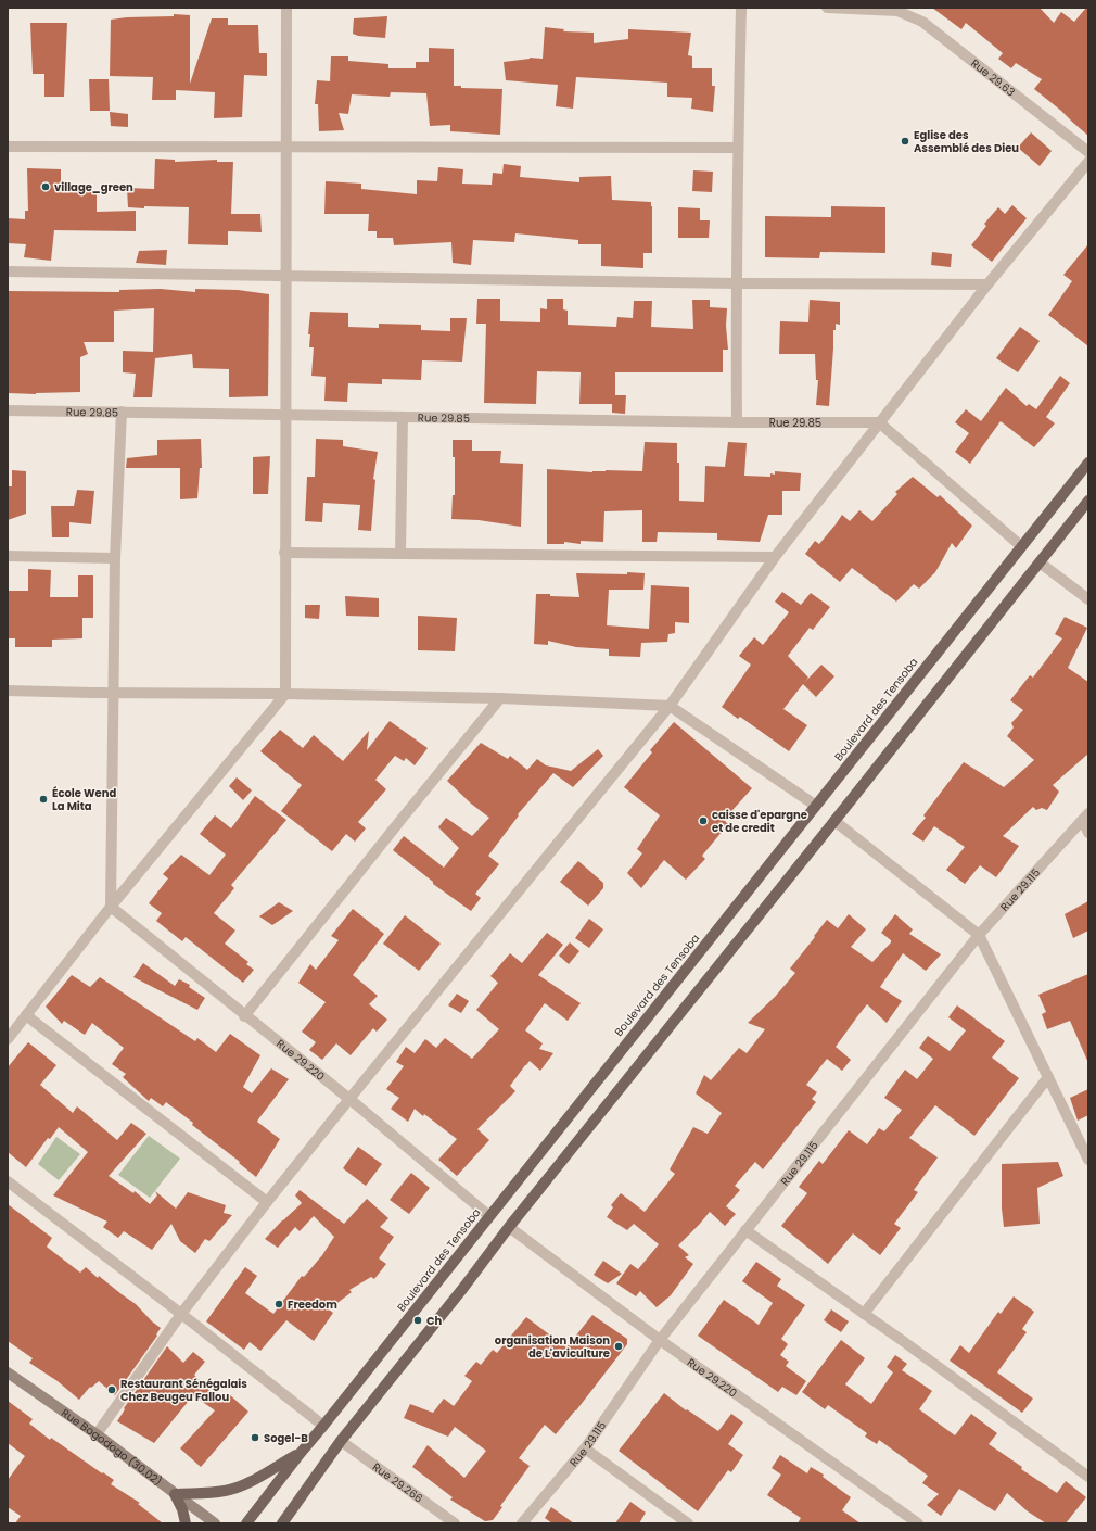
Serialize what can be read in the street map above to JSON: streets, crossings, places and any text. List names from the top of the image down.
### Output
{
  "streets": {
    "main road": ["Boulevard des Tensoba"],
    "street": [
      "Rue 29.63",
      "Rue 29.85",
      "Rue 29.115",
      "Rue 29.220",
      "Rue Bogodogo (30.02)",
      "Rue 29.266"
    ]
  },
  "crossings": [
    ["Boulevard des Tensoba", "Rue 29.220"],
    ["Rue 29.115", "Rue 29.220"]
  ],
  "places": [
    "Eglise des Assemblé des Dieu",
    "village_green",
    "École Wend La Mita",
    "caisse d'epargne et de credit",
    "Freedom",
    "Ch",
    "organisation Maison de L'aviculture",
    "Restaurant Sénégalais Chez Beugeu Fallou",
    "Sogel-B"
  ]
}
